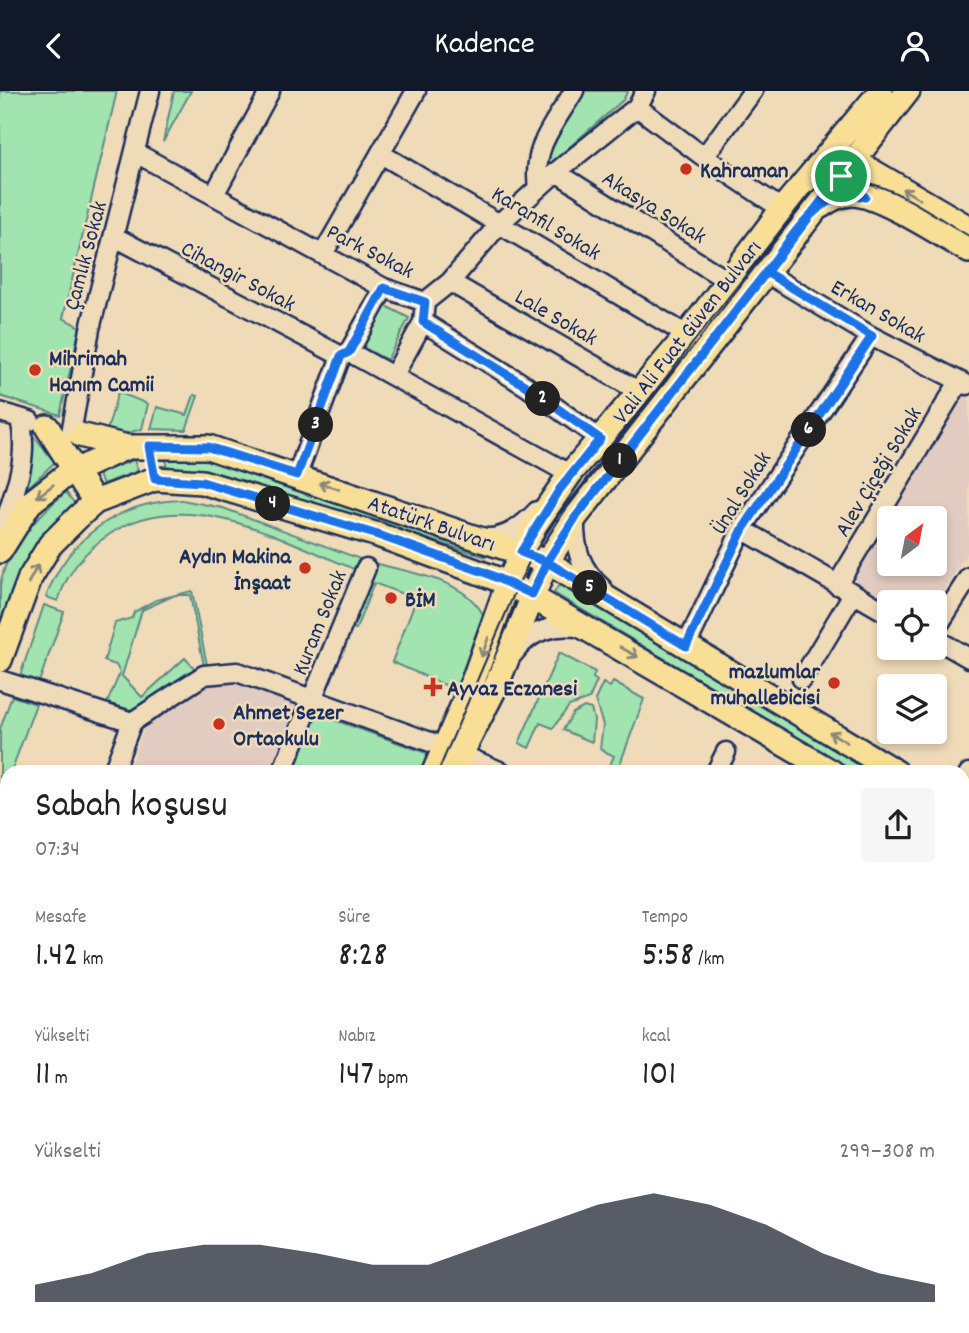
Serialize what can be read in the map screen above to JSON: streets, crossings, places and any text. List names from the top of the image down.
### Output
{
  "streets": {
    "main road": ["Vali Ali Fuat Güven Bulvarı", "Atatürk Bulvarı"],
    "street": [
      "Akasya Sokak",
      "Karanfil Sokak",
      "Park Sokak",
      "Çamlık Sokak",
      "Cihangir Sokak",
      "Erkan Sokak",
      "Lale Sokak",
      "Alev Çiçeği Sokak",
      "Ünal Sokak",
      "Kuram Sokak"
    ]
  },
  "crossings": [
    ["Akasya Sokak", "Park Sokak"],
    ["Akasya Sokak", "Vali Ali Fuat Güven Bulvarı"],
    ["Karanfil Sokak", "Park Sokak"],
    ["Karanfil Sokak", "Vali Ali Fuat Güven Bulvarı"],
    ["Park Sokak", "Çamlık Sokak"],
    ["Park Sokak", "Lale Sokak"],
    ["Çamlık Sokak", "Cihangir Sokak"],
    ["Cihangir Sokak", "Vali Ali Fuat Güven Bulvarı"],
    ["Erkan Sokak", "Vali Ali Fuat Güven Bulvarı"],
    ["Erkan Sokak", "Alev Çiçeği Sokak"],
    ["Erkan Sokak", "Ünal Sokak"],
    ["Lale Sokak", "Vali Ali Fuat Güven Bulvarı"],
    ["Vali Ali Fuat Güven Bulvarı", "Atatürk Bulvarı"],
    ["Ünal Sokak", "Atatürk Bulvarı"]
  ],
  "places": {
    "other": [
      "Kahraman",
      "Mihrimah Hanım Camii",
      "Aydın Makina İnşaat",
      "BİM",
      "mazlumlar muhallebicisi",
      "Ahmet Sezer Ortaokulu"
    ],
    "health": ["Ayvaz Eczanesi"]
  },
  "north": "top right",
  "page": {
    "header": "Kadence",
    "pins": [
      "2",
      "3",
      "6",
      "1",
      "4",
      "5"
    ],
    "heading": ["Sabah koşusu", "07:34"],
    "stats": [
      ["Mesafe", "1.42 km"],
      ["Süre", "8:28"],
      ["Tempo", "5:58 /km"],
      ["Yükselti", "11 m"],
      ["Nabız", "147 bpm"],
      ["kcal", "101"]
    ],
    "chart": ["Yükselti", "299–308 m"]
  }
}
